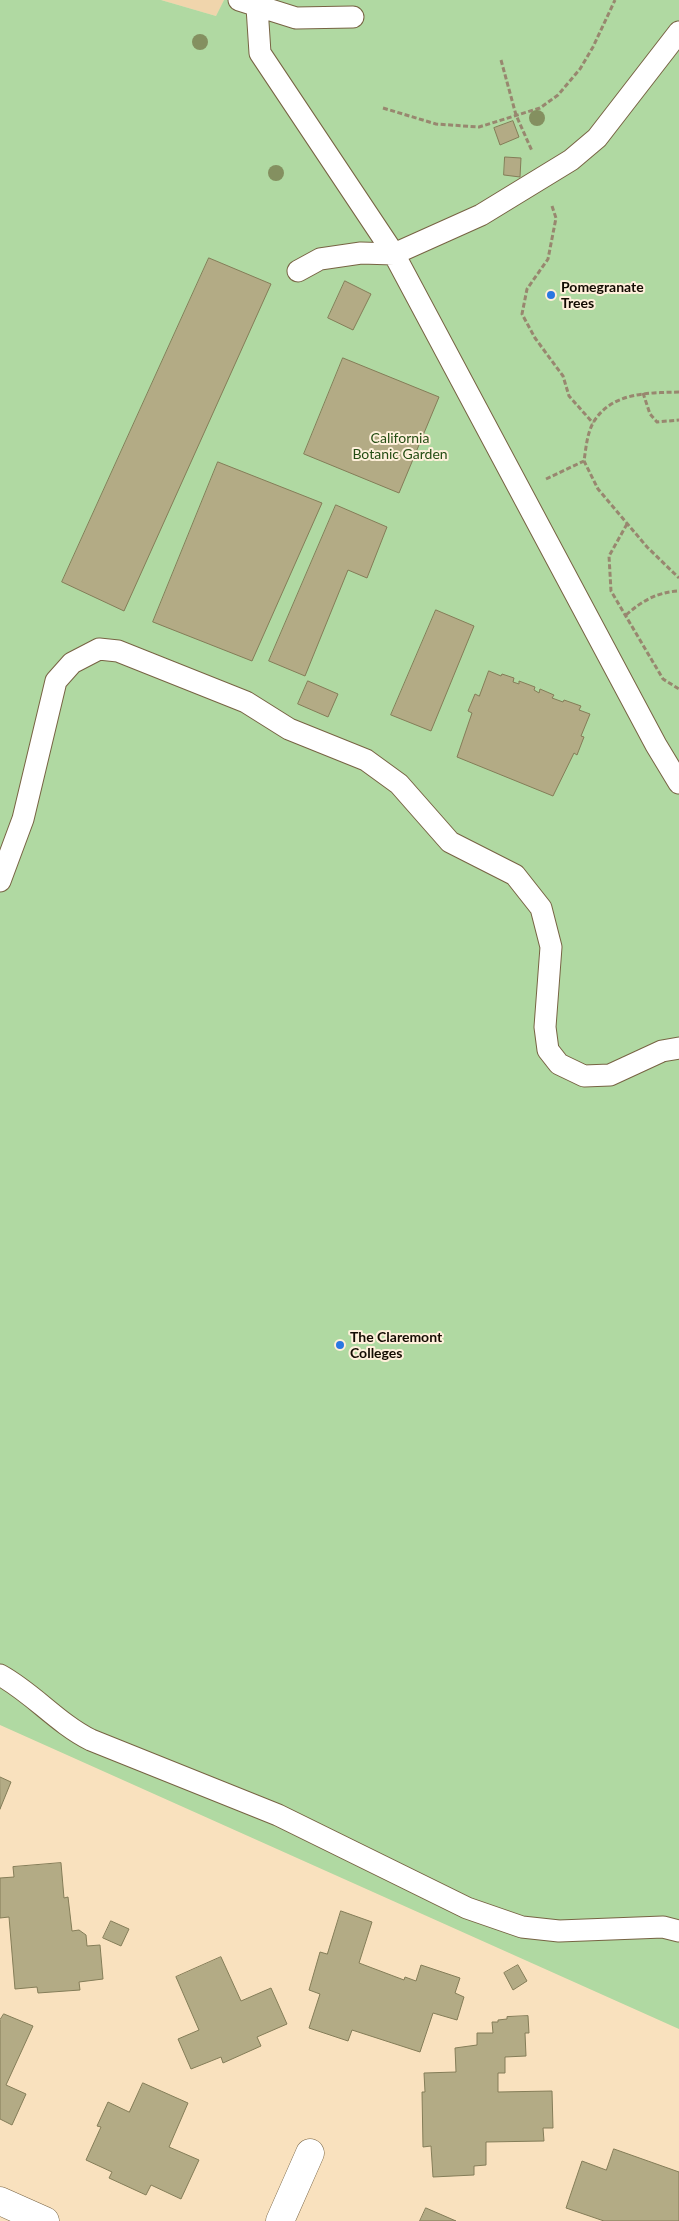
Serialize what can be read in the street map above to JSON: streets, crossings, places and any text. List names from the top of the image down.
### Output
{
  "parks": ["California Botanic Garden"],
  "places": ["Pomegranate Trees", "The Claremont Colleges"]
}
